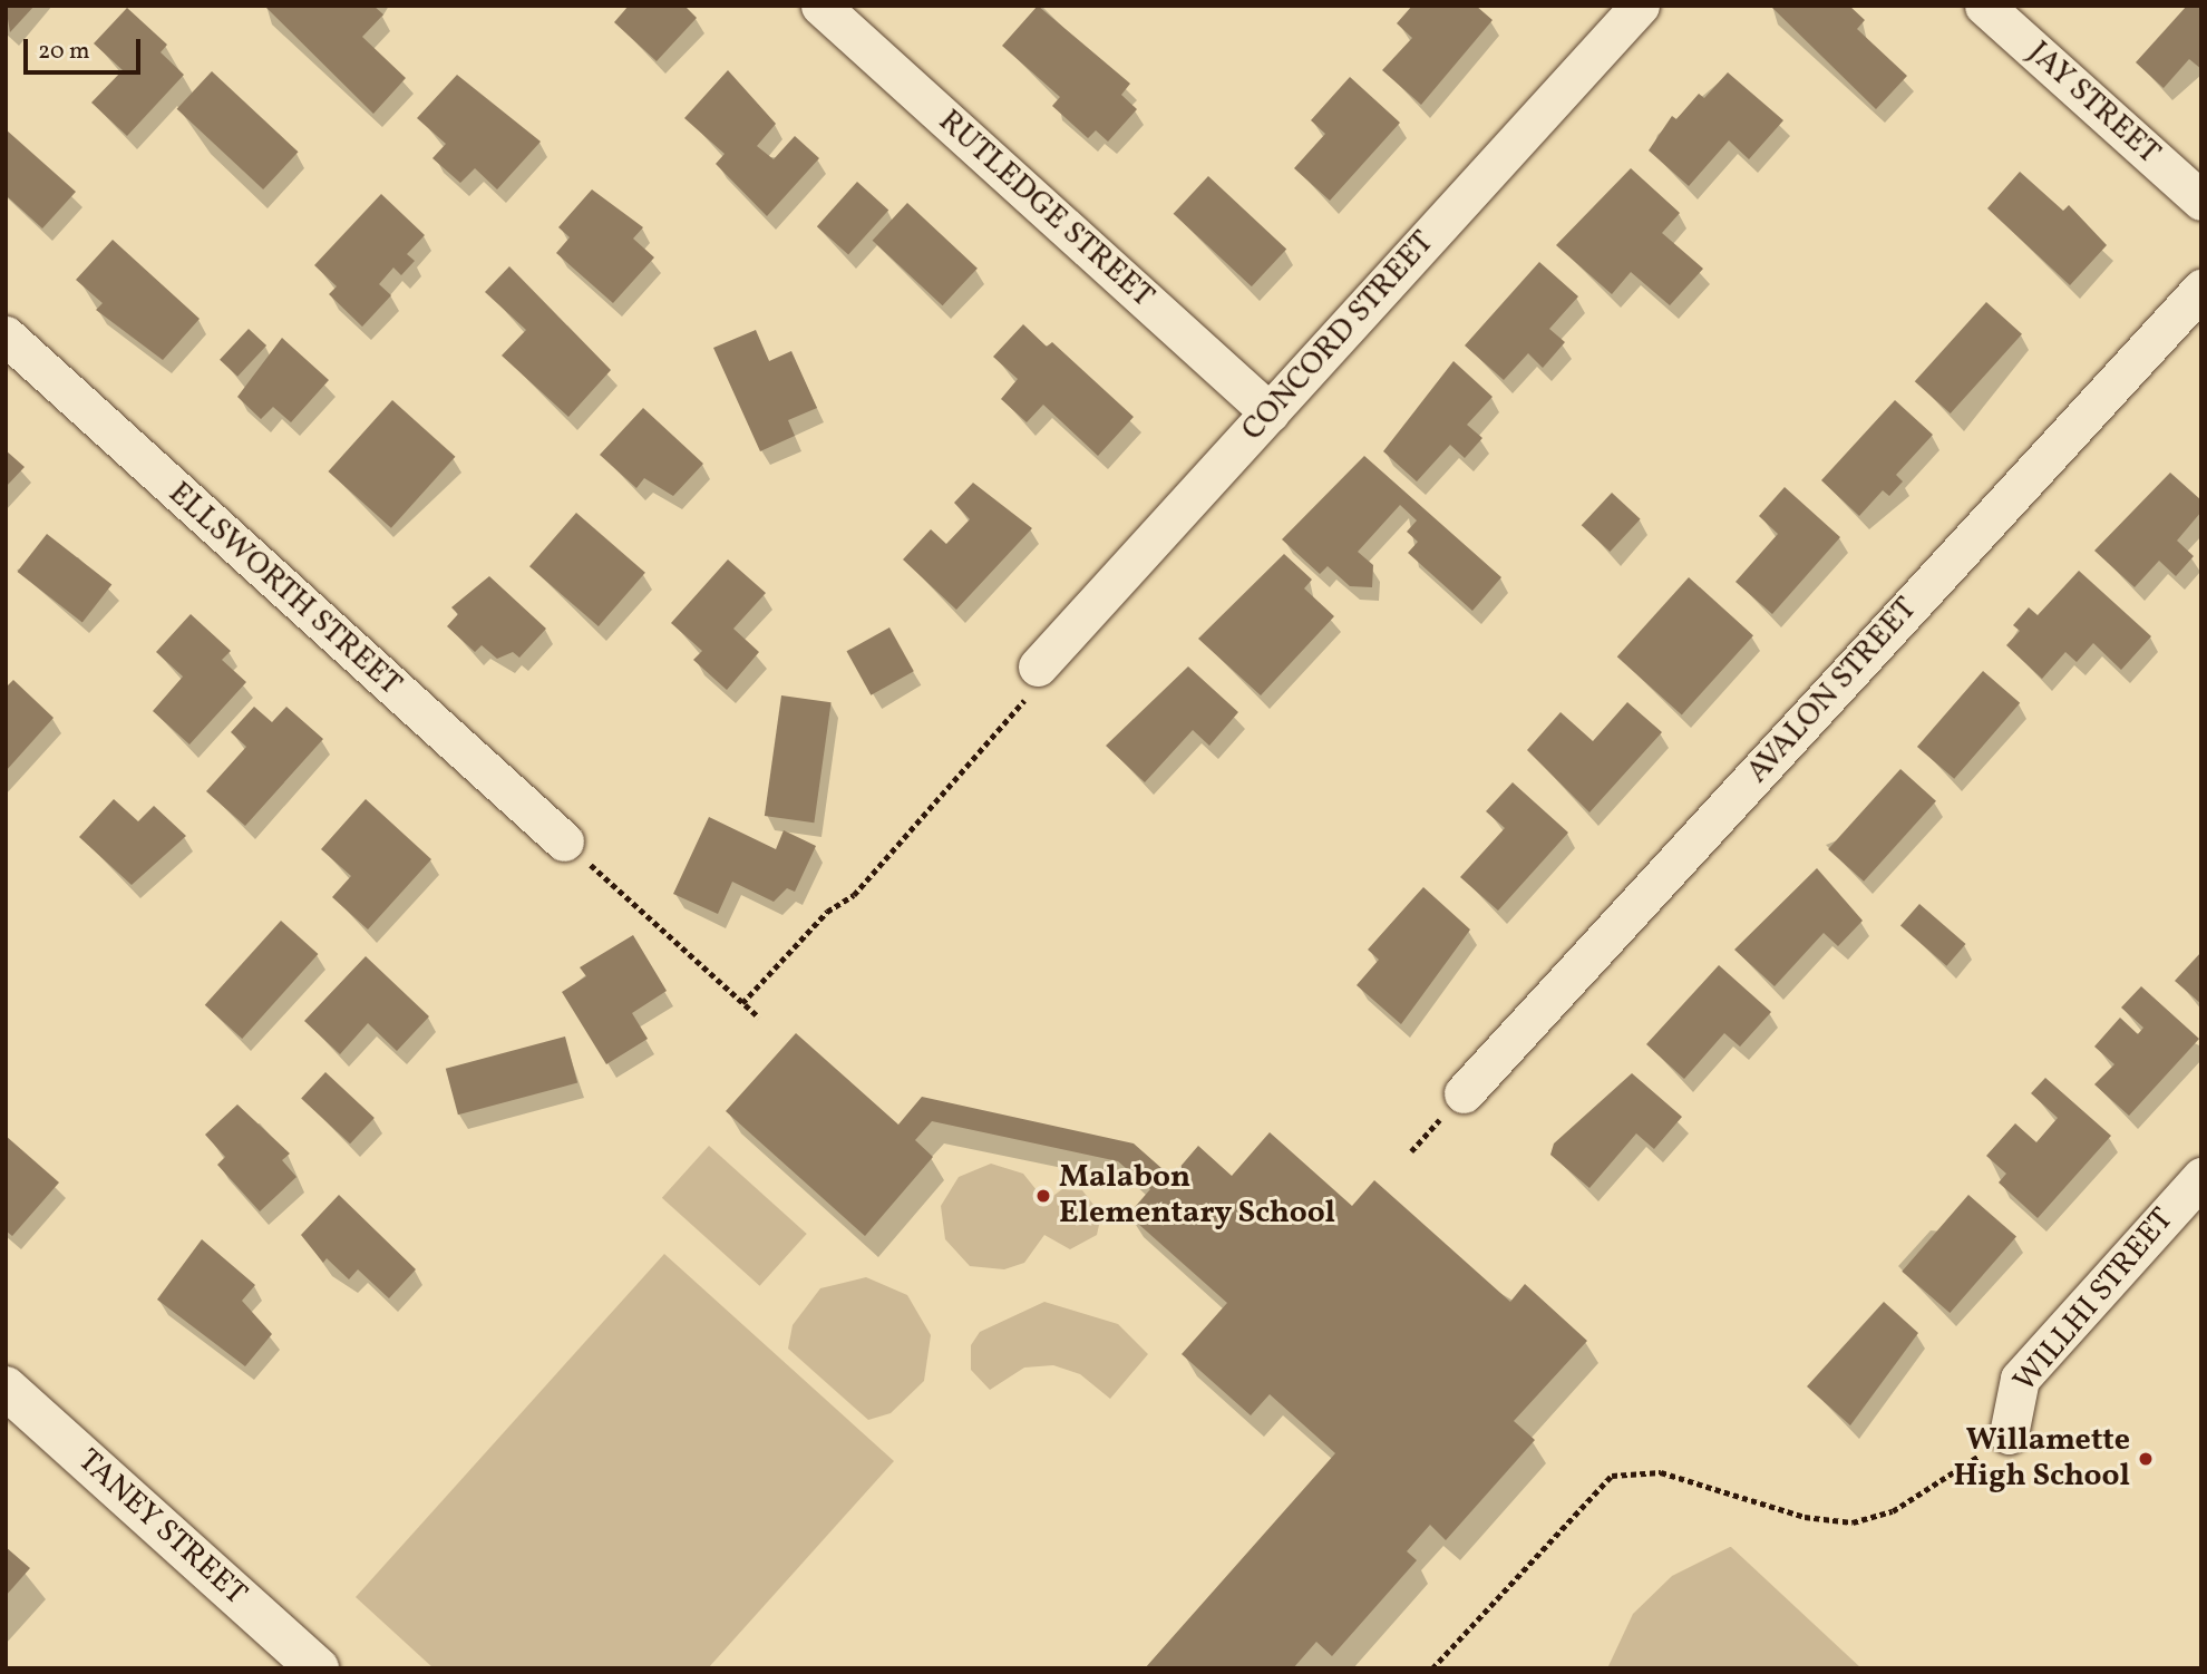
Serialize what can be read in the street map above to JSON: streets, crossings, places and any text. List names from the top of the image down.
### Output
{
  "streets": {
    "street": [
      "JAY STREET",
      "RUTLEDGE STREET",
      "CONCORD STREET",
      "ELLSWORTH STREET",
      "AVALON STREET",
      "WILLHI STREET",
      "TANEY STREET"
    ]
  },
  "crossings": [
    ["RUTLEDGE STREET", "CONCORD STREET"]
  ],
  "places": ["Malabon Elementary School", "Willamette High School"],
  "scale_bar": "20 m"
}
